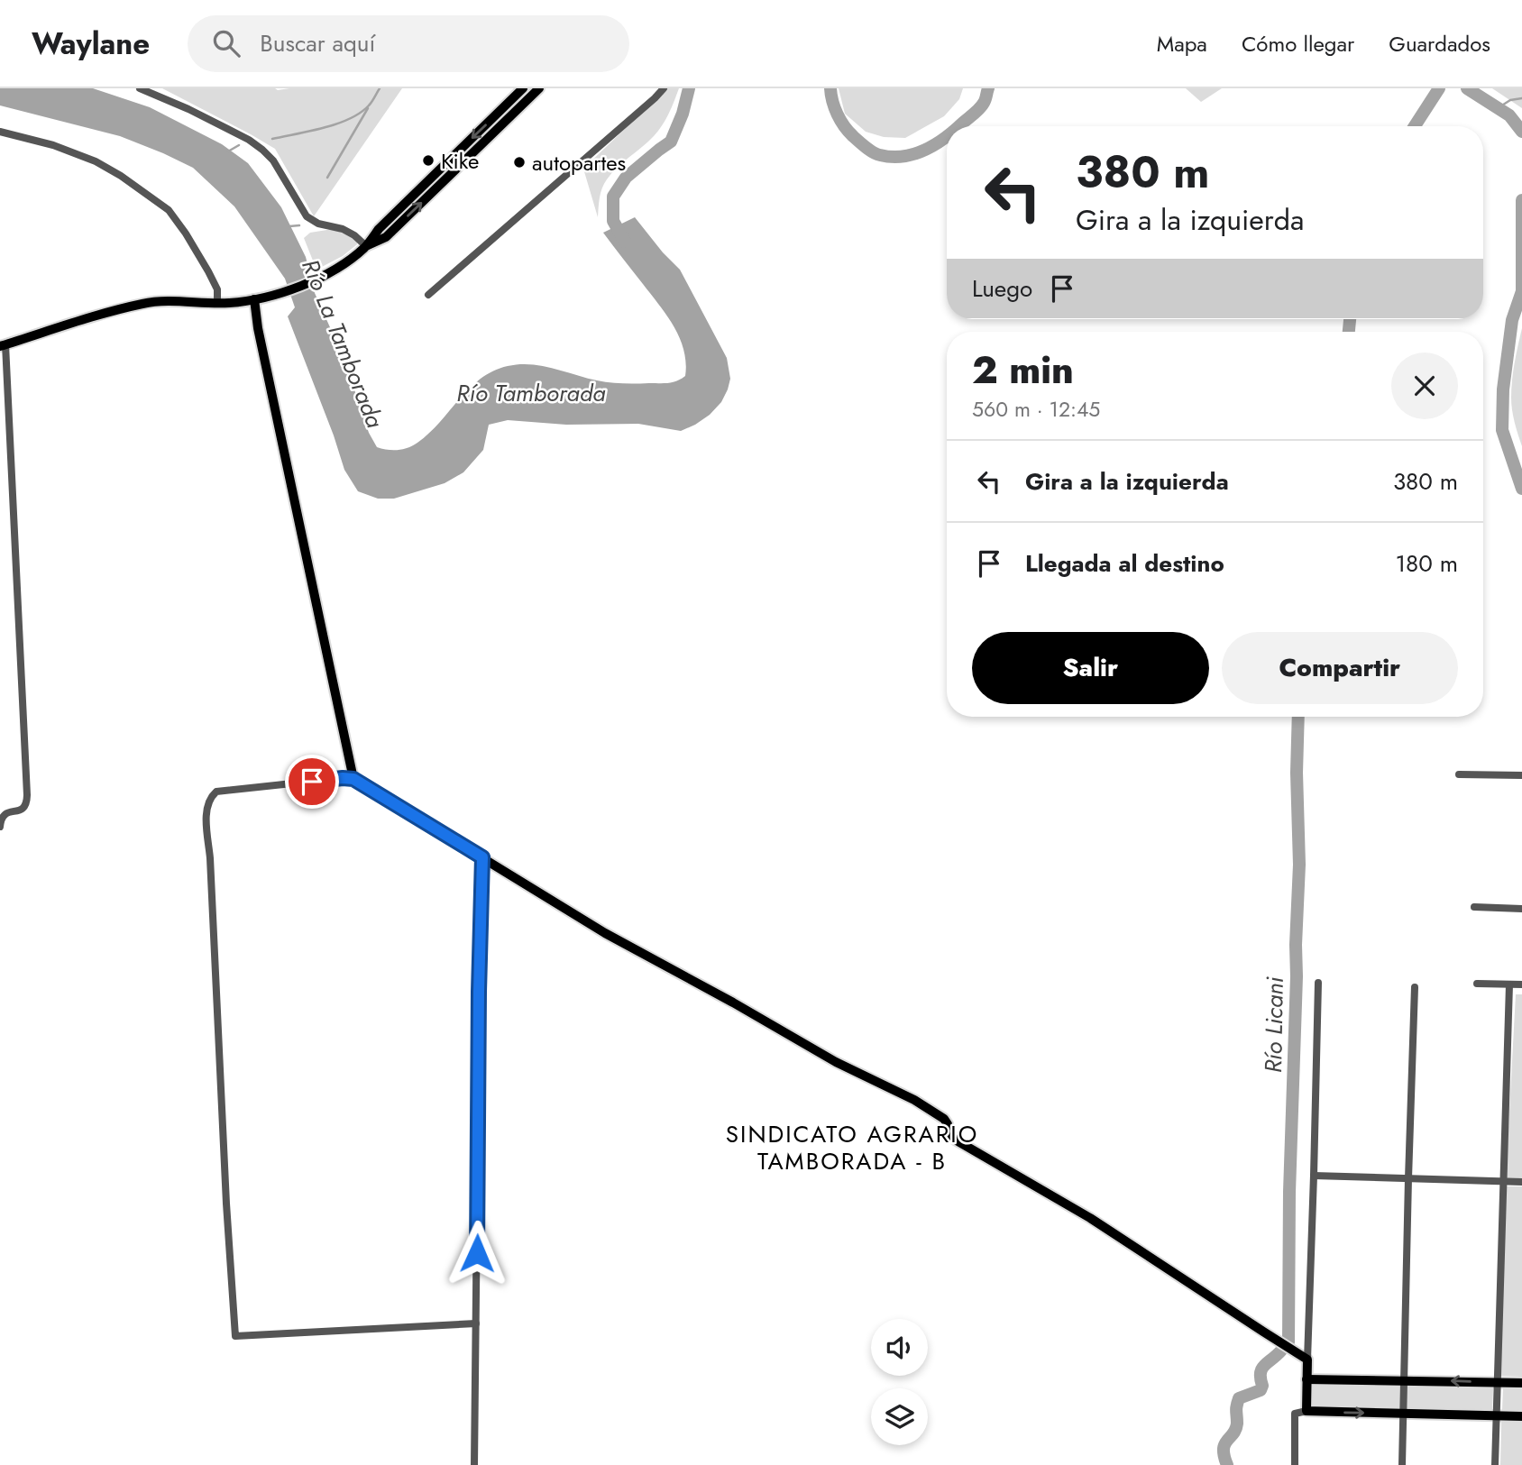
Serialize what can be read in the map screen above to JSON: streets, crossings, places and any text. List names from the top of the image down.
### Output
{
  "districts": ["SINDICATO AGRARIO TAMBORADA - B"],
  "water": ["Río La Tamborada", "Río Tamborada", "Río Licani"],
  "places": ["Kike", "autopartes"],
  "page": {
    "header": "Waylane",
    "search": "Buscar aquí",
    "nav": ["Mapa", "Cómo llegar", "Guardados"],
    "turn": ["380 m", "Gira a la izquierda"],
    "then": "Luego",
    "heading": ["2 min", "560 m · 12:45"],
    "list": [
      {
        "name": "Gira a la izquierda",
        "value": "380 m"
      },
      {
        "name": "Llegada al destino",
        "value": "180 m"
      }
    ],
    "buttons": ["Salir", "Compartir"]
  }
}
